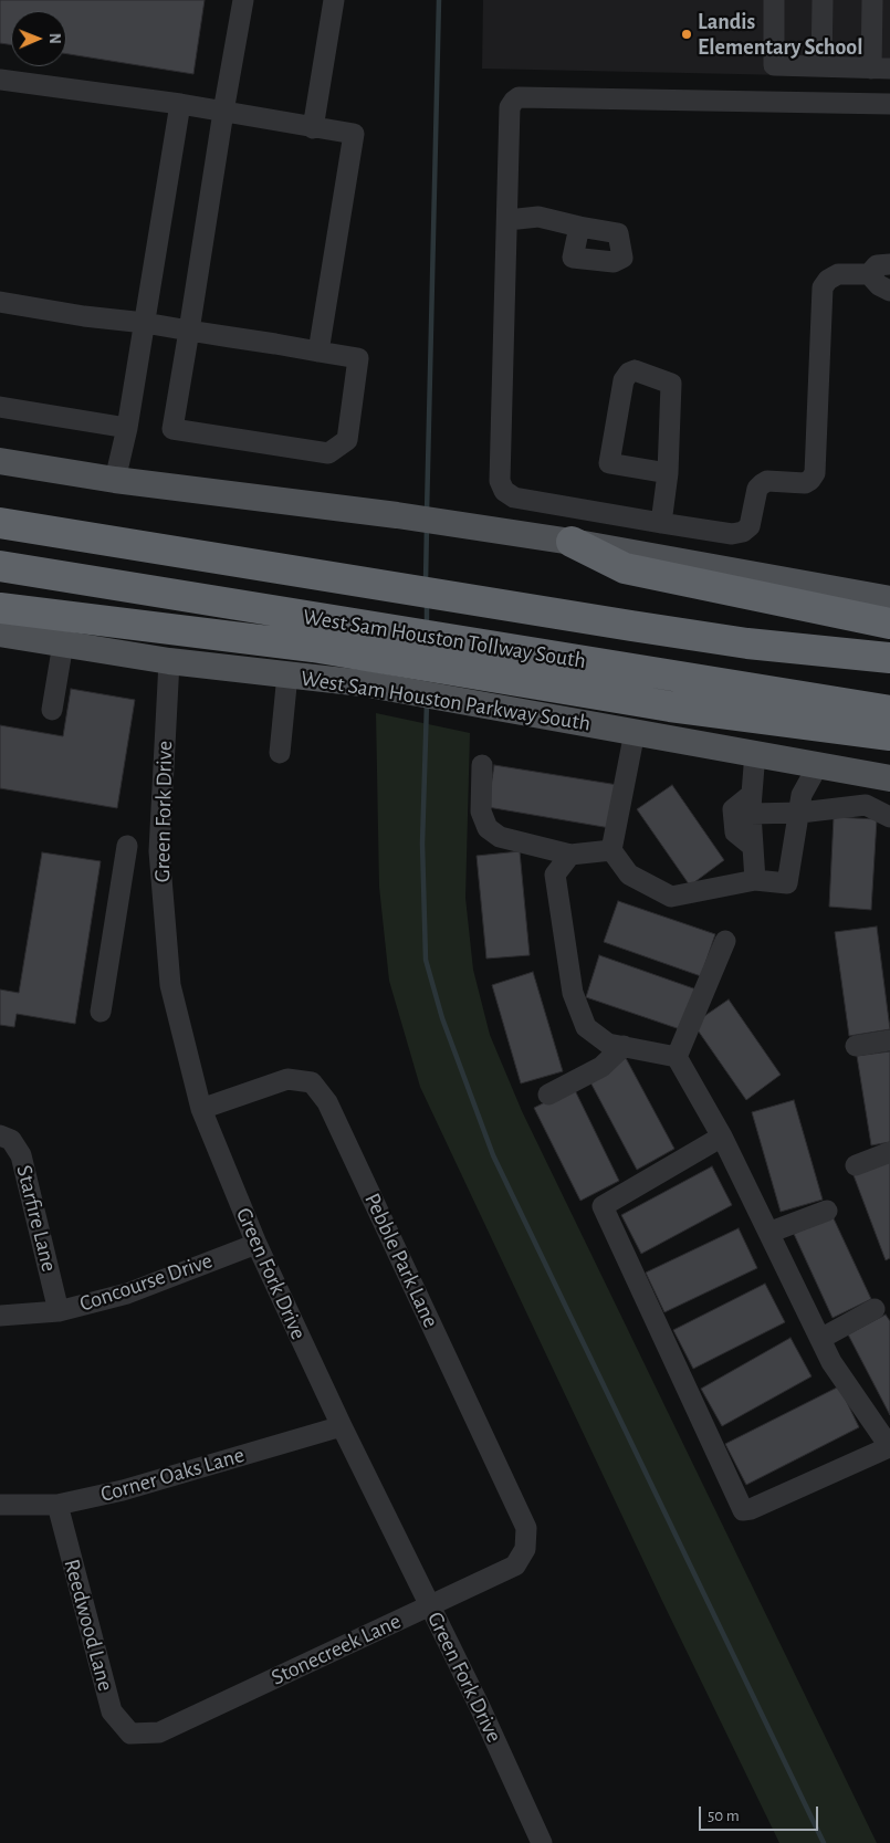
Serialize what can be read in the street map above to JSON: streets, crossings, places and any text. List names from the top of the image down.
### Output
{
  "streets": {
    "highway": ["West Sam Houston Tollway South"],
    "main road": ["West Sam Houston Parkway South"],
    "street": [
      "Green Fork Drive",
      "Starfire Lane",
      "Pebble Park Lane",
      "Concourse Drive",
      "Corner Oaks Lane",
      "Reedwood Lane",
      "Stonecreek Lane"
    ]
  },
  "crossings": [
    ["West Sam Houston Parkway South", "Green Fork Drive"],
    ["Green Fork Drive", "Pebble Park Lane"],
    ["Green Fork Drive", "Concourse Drive"],
    ["Green Fork Drive", "Corner Oaks Lane"],
    ["Green Fork Drive", "Stonecreek Lane"],
    ["Starfire Lane", "Concourse Drive"],
    ["Pebble Park Lane", "Stonecreek Lane"],
    ["Corner Oaks Lane", "Reedwood Lane"],
    ["Reedwood Lane", "Stonecreek Lane"]
  ],
  "places": ["Landis Elementary School"],
  "scale_bar": "50 m",
  "north": "right"
}
